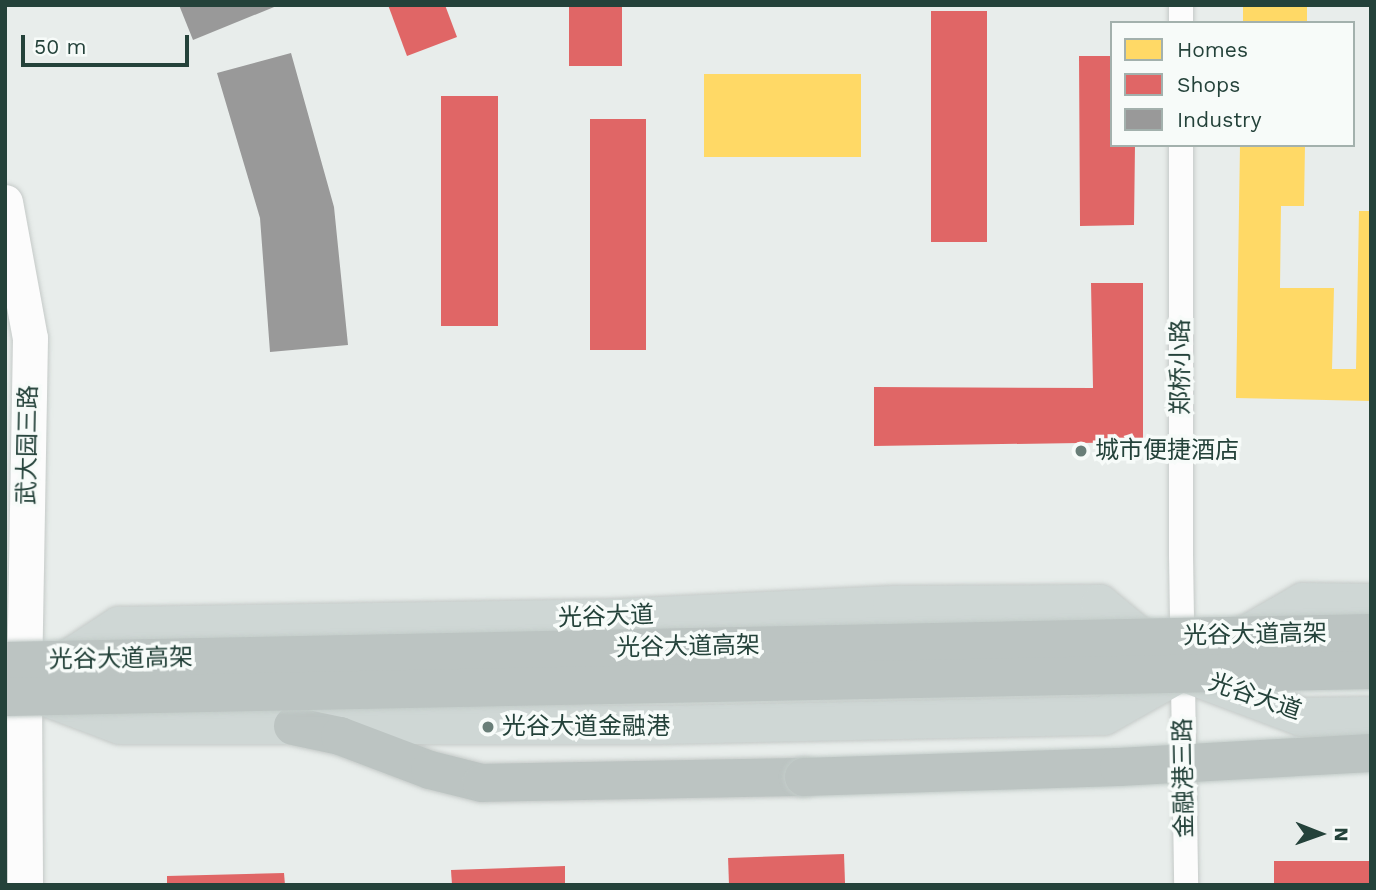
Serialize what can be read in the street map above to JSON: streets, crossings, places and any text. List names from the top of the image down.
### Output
{
  "streets": {
    "highway": ["光谷大道高架"],
    "main road": ["光谷大道"],
    "street": ["郑桥小路", "武大园三路", "金融港三路"]
  },
  "crossings": [
    ["郑桥小路", "光谷大道"],
    ["郑桥小路", "金融港三路"],
    ["武大园三路", "光谷大道"],
    ["武大园三路", "光谷大道高架"],
    ["光谷大道", "光谷大道高架"],
    ["光谷大道", "金融港三路"]
  ],
  "places": ["城市便捷酒店", "光谷大道金融港"],
  "legend": ["Homes", "Shops", "Industry"],
  "scale_bar": "50 m",
  "north": "right"
}
